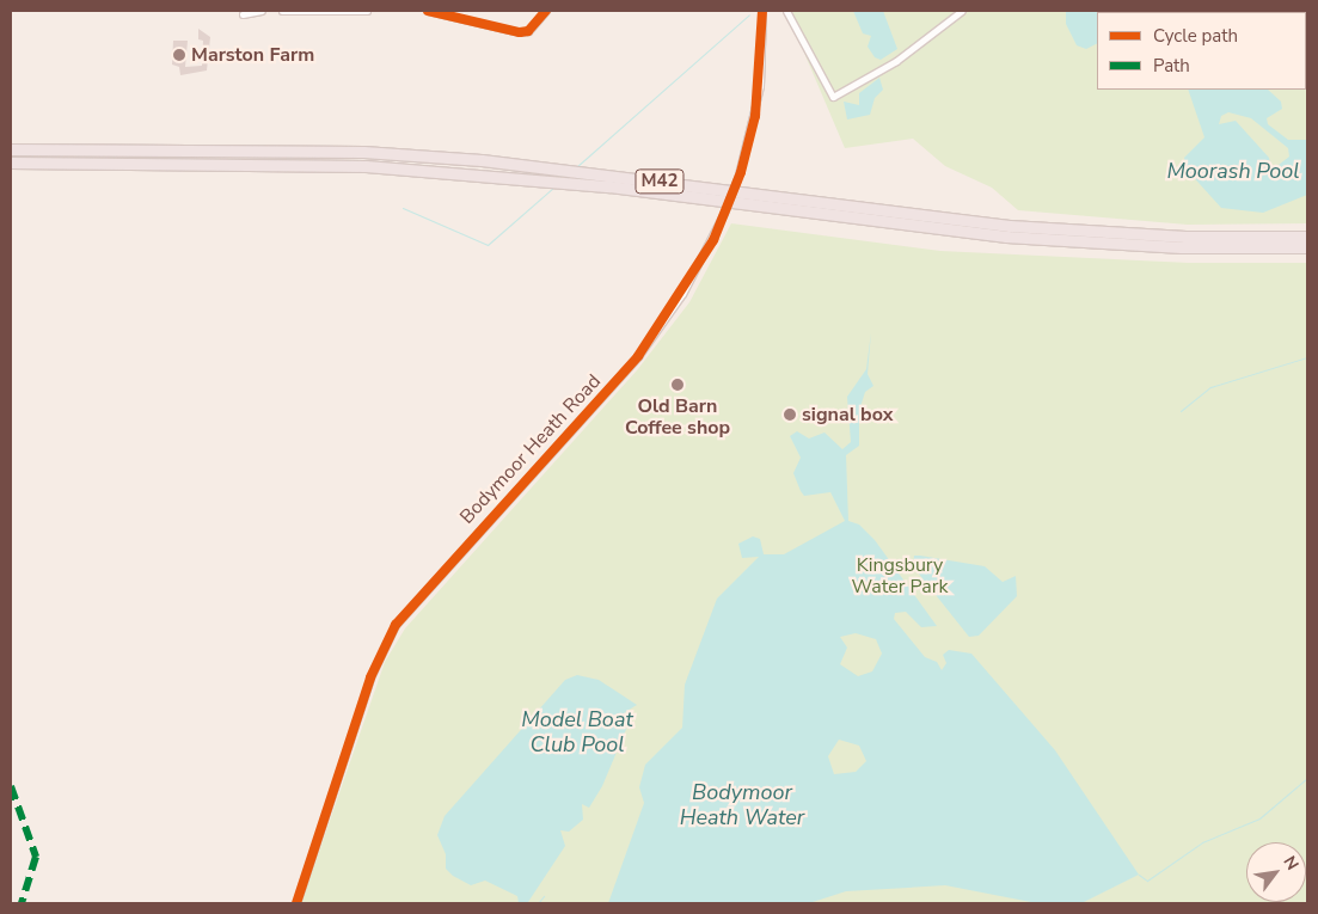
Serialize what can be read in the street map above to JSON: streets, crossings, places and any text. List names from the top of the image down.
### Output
{
  "streets": {
    "highway": ["M42"],
    "street": ["Bodymoor Heath Road"]
  },
  "water": ["Moorash Pool", "Model Boat Club Pool", "Bodymoor Heath Water"],
  "parks": ["Kingsbury Water Park"],
  "places": ["Marston Farm", "Old Barn Coffee shop", "signal box"],
  "legend": ["Cycle path", "Path"],
  "north": "top right"
}
